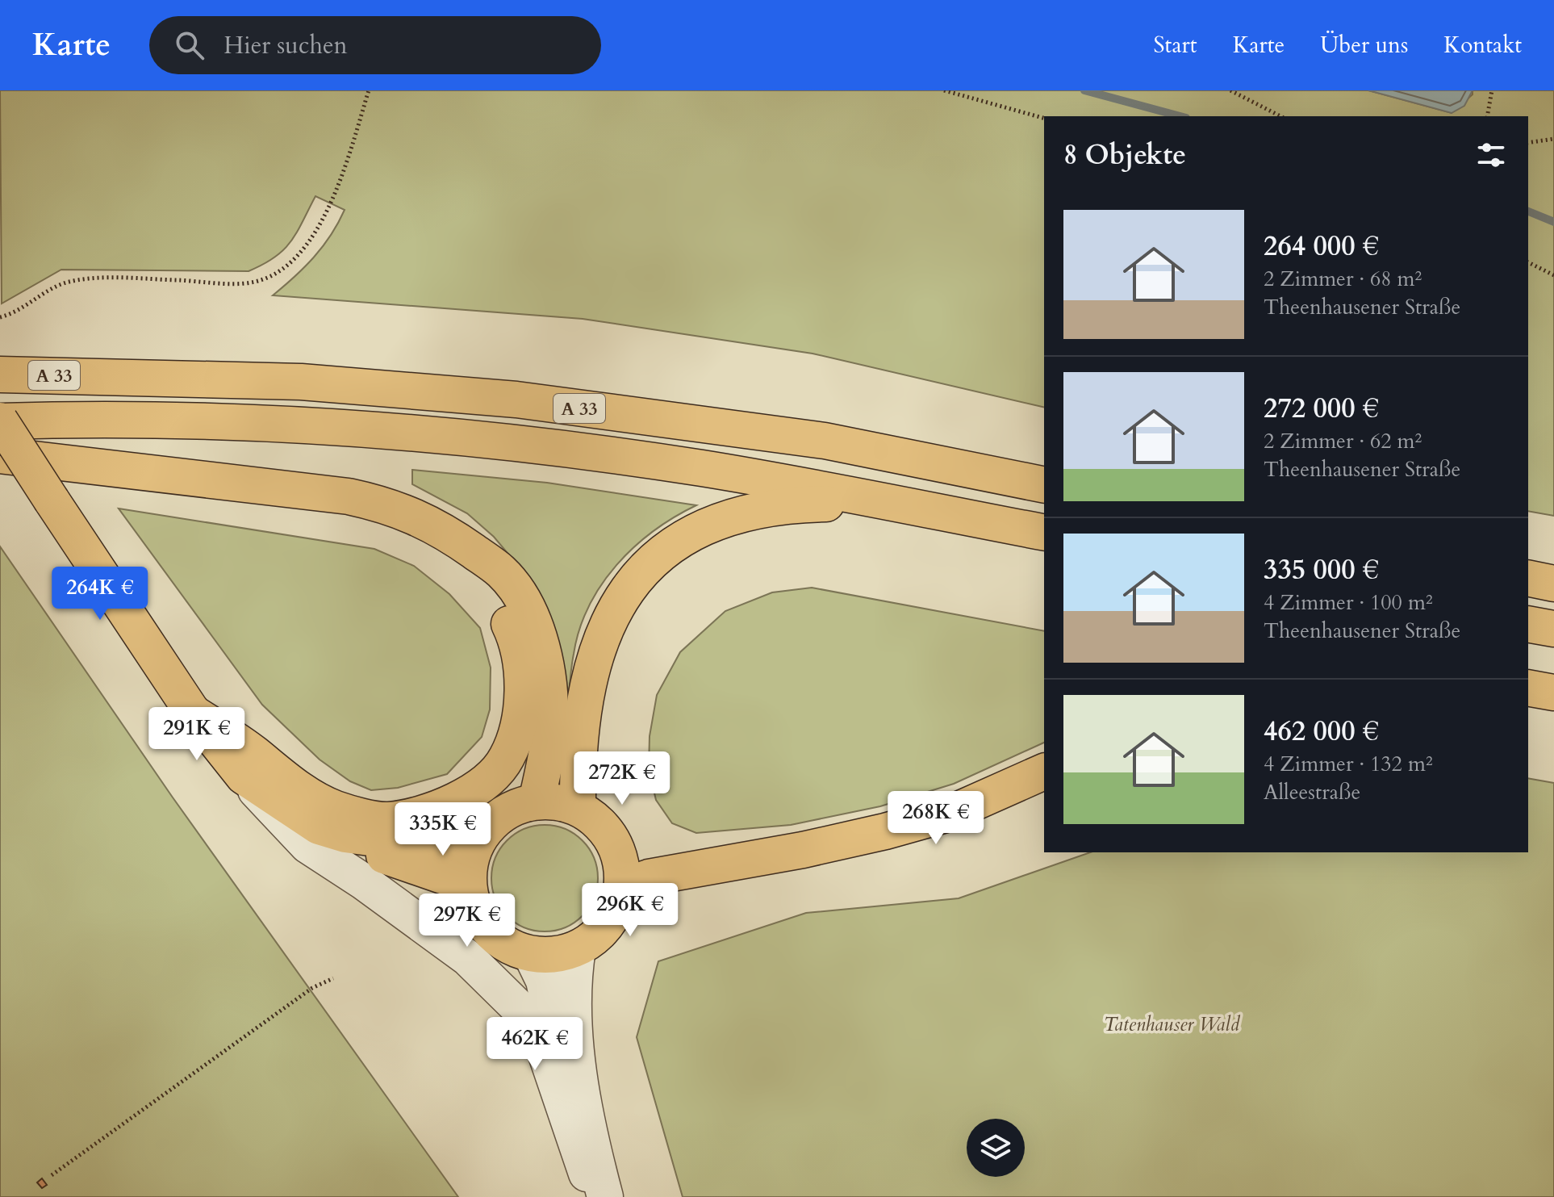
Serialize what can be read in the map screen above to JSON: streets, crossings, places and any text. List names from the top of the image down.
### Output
{
  "streets": {
    "main road": ["A 33"]
  },
  "parks": ["Tatenhauser Wald"],
  "page": {
    "header": "Karte",
    "search": "Hier suchen",
    "nav": [
      "Start",
      "Karte",
      "Über uns",
      "Kontakt"
    ],
    "heading": "8 Objekte",
    "list": [
      {
        "name": "264 000 €",
        "note": "2 Zimmer · 68 m² · Theenhausener Straße"
      },
      {
        "name": "272 000 €",
        "note": "2 Zimmer · 62 m² · Theenhausener Straße"
      },
      {
        "name": "335 000 €",
        "note": "4 Zimmer · 100 m² · Theenhausener Straße"
      },
      {
        "name": "462 000 €",
        "note": "4 Zimmer · 132 m² · Alleestraße"
      }
    ],
    "price": [
      "264K €",
      "291K €",
      "272K €",
      "268K €",
      "335K €",
      "296K €",
      "297K €",
      "462K €"
    ]
  }
}
